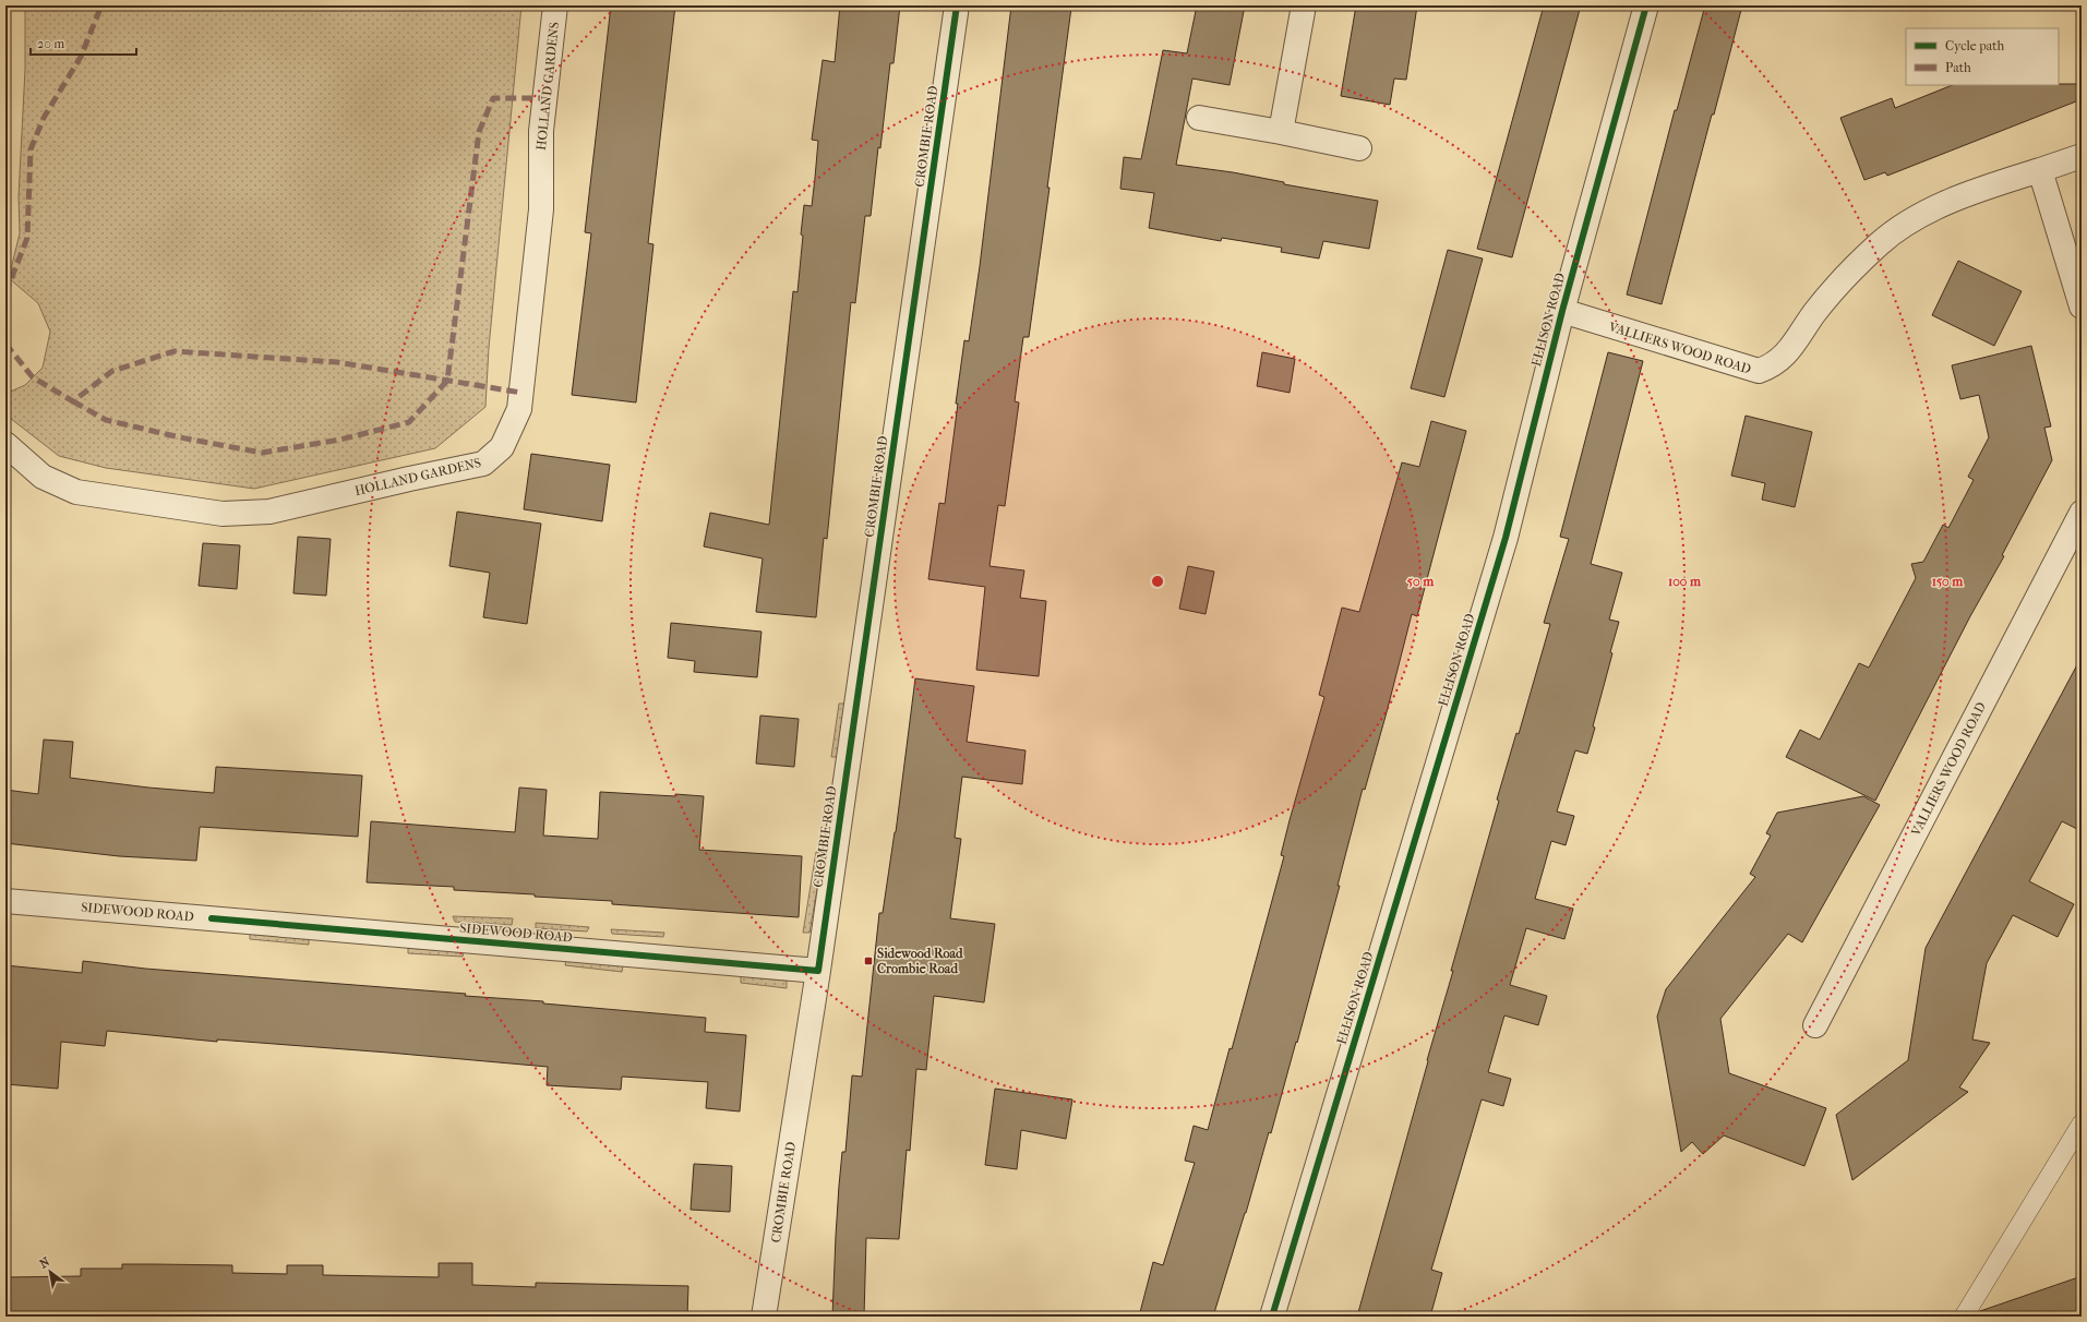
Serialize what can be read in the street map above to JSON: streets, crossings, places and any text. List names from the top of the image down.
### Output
{
  "streets": {
    "street": [
      "HOLLAND GARDENS",
      "CROMBIE ROAD",
      "ELLISON ROAD",
      "VALLIERS WOOD ROAD",
      "SIDEWOOD ROAD"
    ]
  },
  "crossings": [
    ["CROMBIE ROAD", "SIDEWOOD ROAD"],
    ["ELLISON ROAD", "VALLIERS WOOD ROAD"]
  ],
  "places": {
    "transit": ["Sidewood Road Crombie Road"]
  },
  "legend": ["Cycle path", "Path"],
  "scale_bar": "20 m",
  "north": "top left",
  "rings": ["50 m", "100 m", "150 m"]
}
